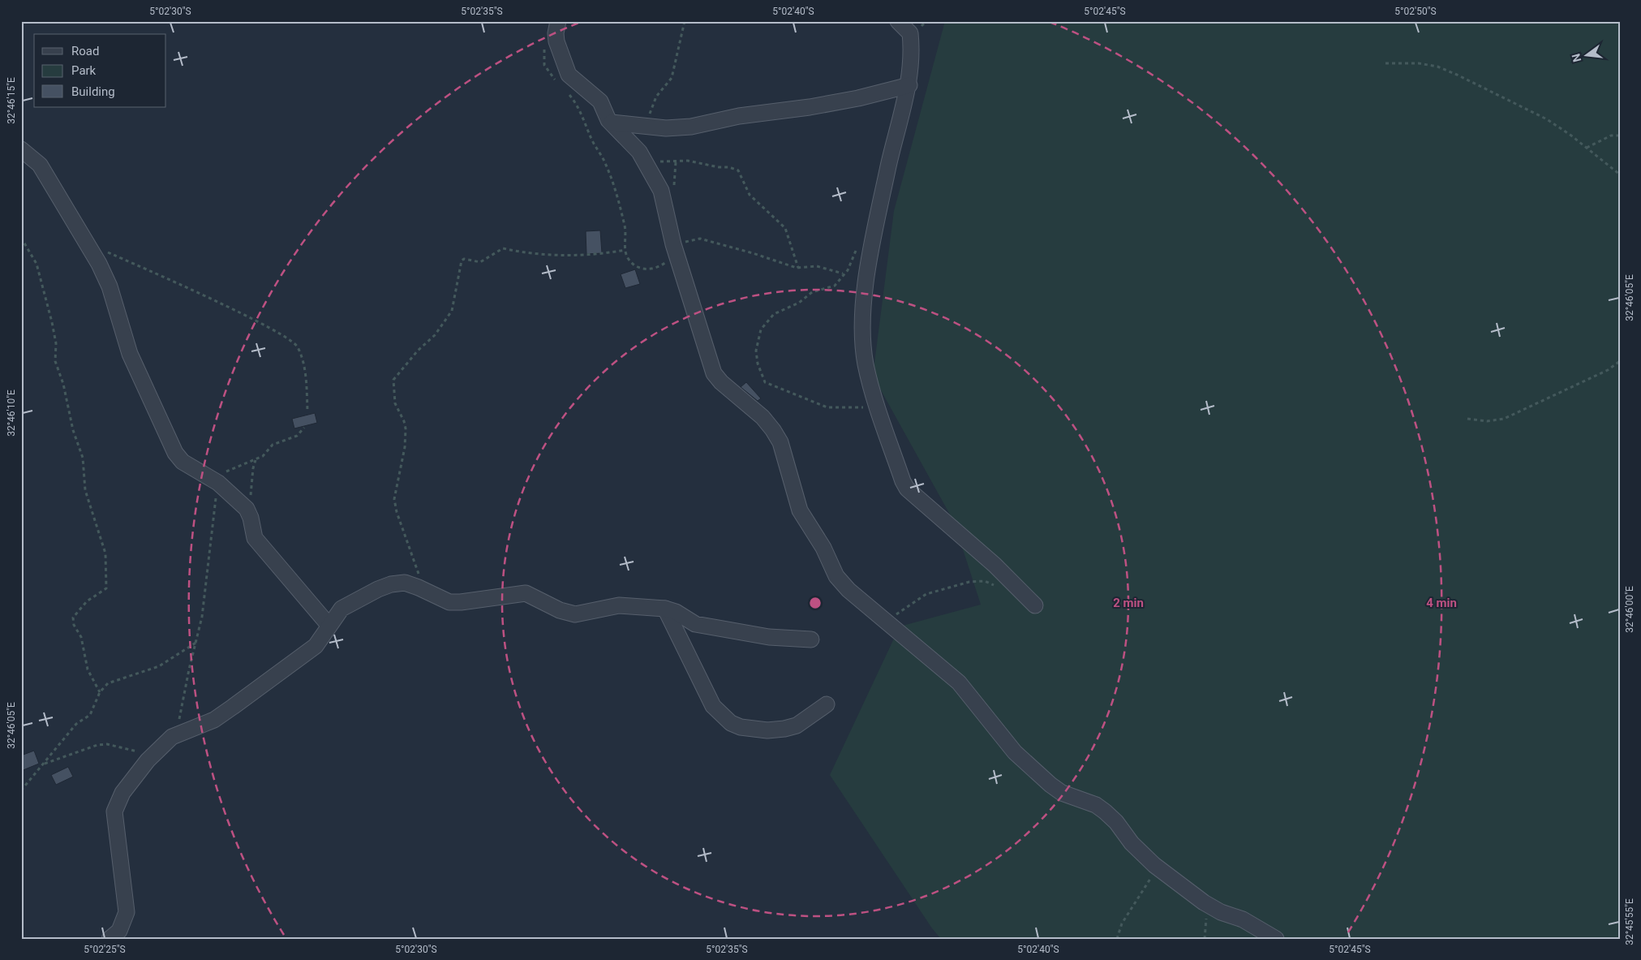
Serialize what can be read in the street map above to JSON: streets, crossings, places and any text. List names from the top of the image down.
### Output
{
  "legend": ["Road", "Park", "Building"],
  "north": "left",
  "coordinates": [
    "5°02'30\"S",
    "5°02'35\"S",
    "5°02'40\"S",
    "5°02'45\"S",
    "5°02'50\"S",
    "32°46'15\"E",
    "32°46'05\"E",
    "32°46'10\"E",
    "32°46'00\"E",
    "32°45'55\"E",
    "5°02'25\"S"
  ],
  "rings": ["2 min", "4 min"]
}
